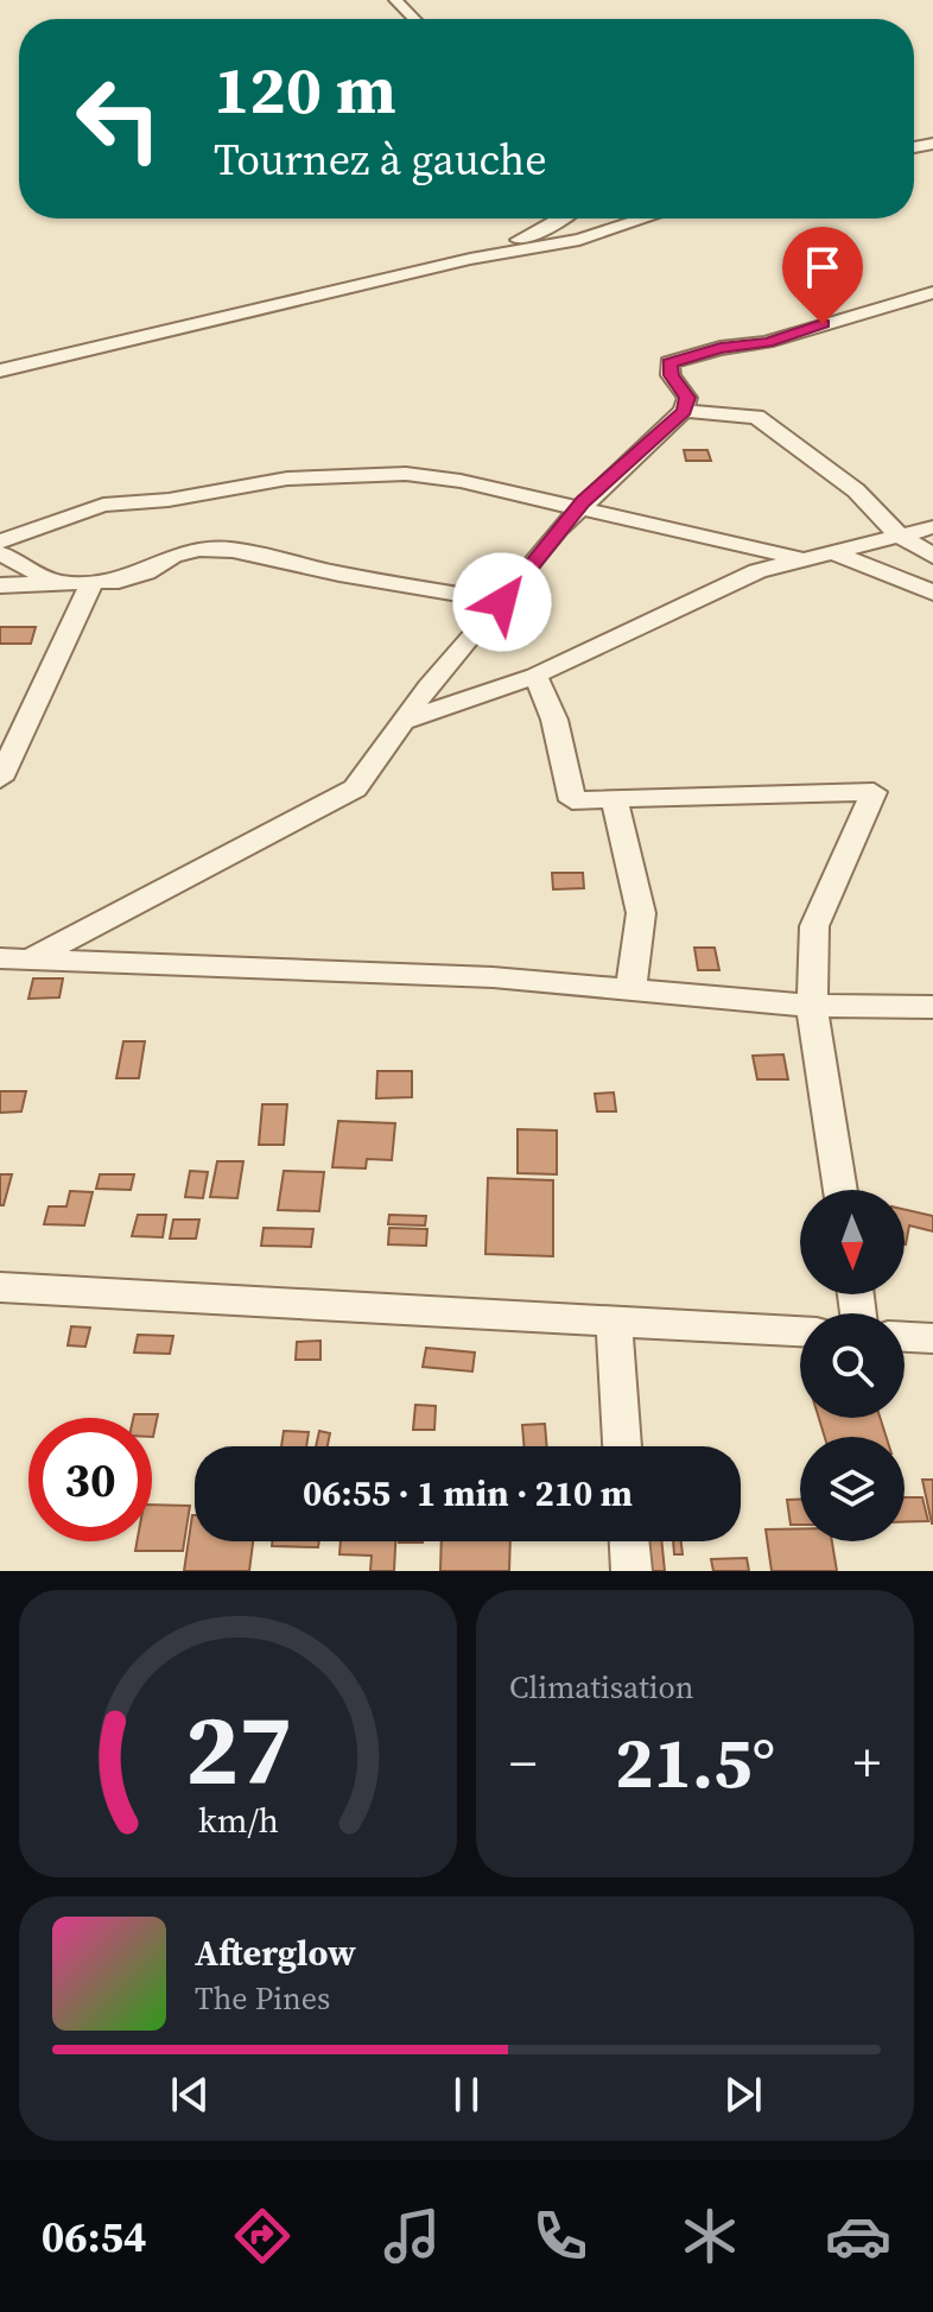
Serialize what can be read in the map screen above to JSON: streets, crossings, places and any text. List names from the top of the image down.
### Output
{
  "north": "bottom",
  "page": {
    "turn": ["120 m", "Tournez à gauche"],
    "limit": "30",
    "trip": "06:55 · 1 min · 210 m",
    "tile": "Climatisation",
    "heat": ["−", "21.5°", "+"],
    "song": ["Afterglow", "The Pines"],
    "tabs": "06:54",
    "gauge": ["27", "km/h"]
  }
}
